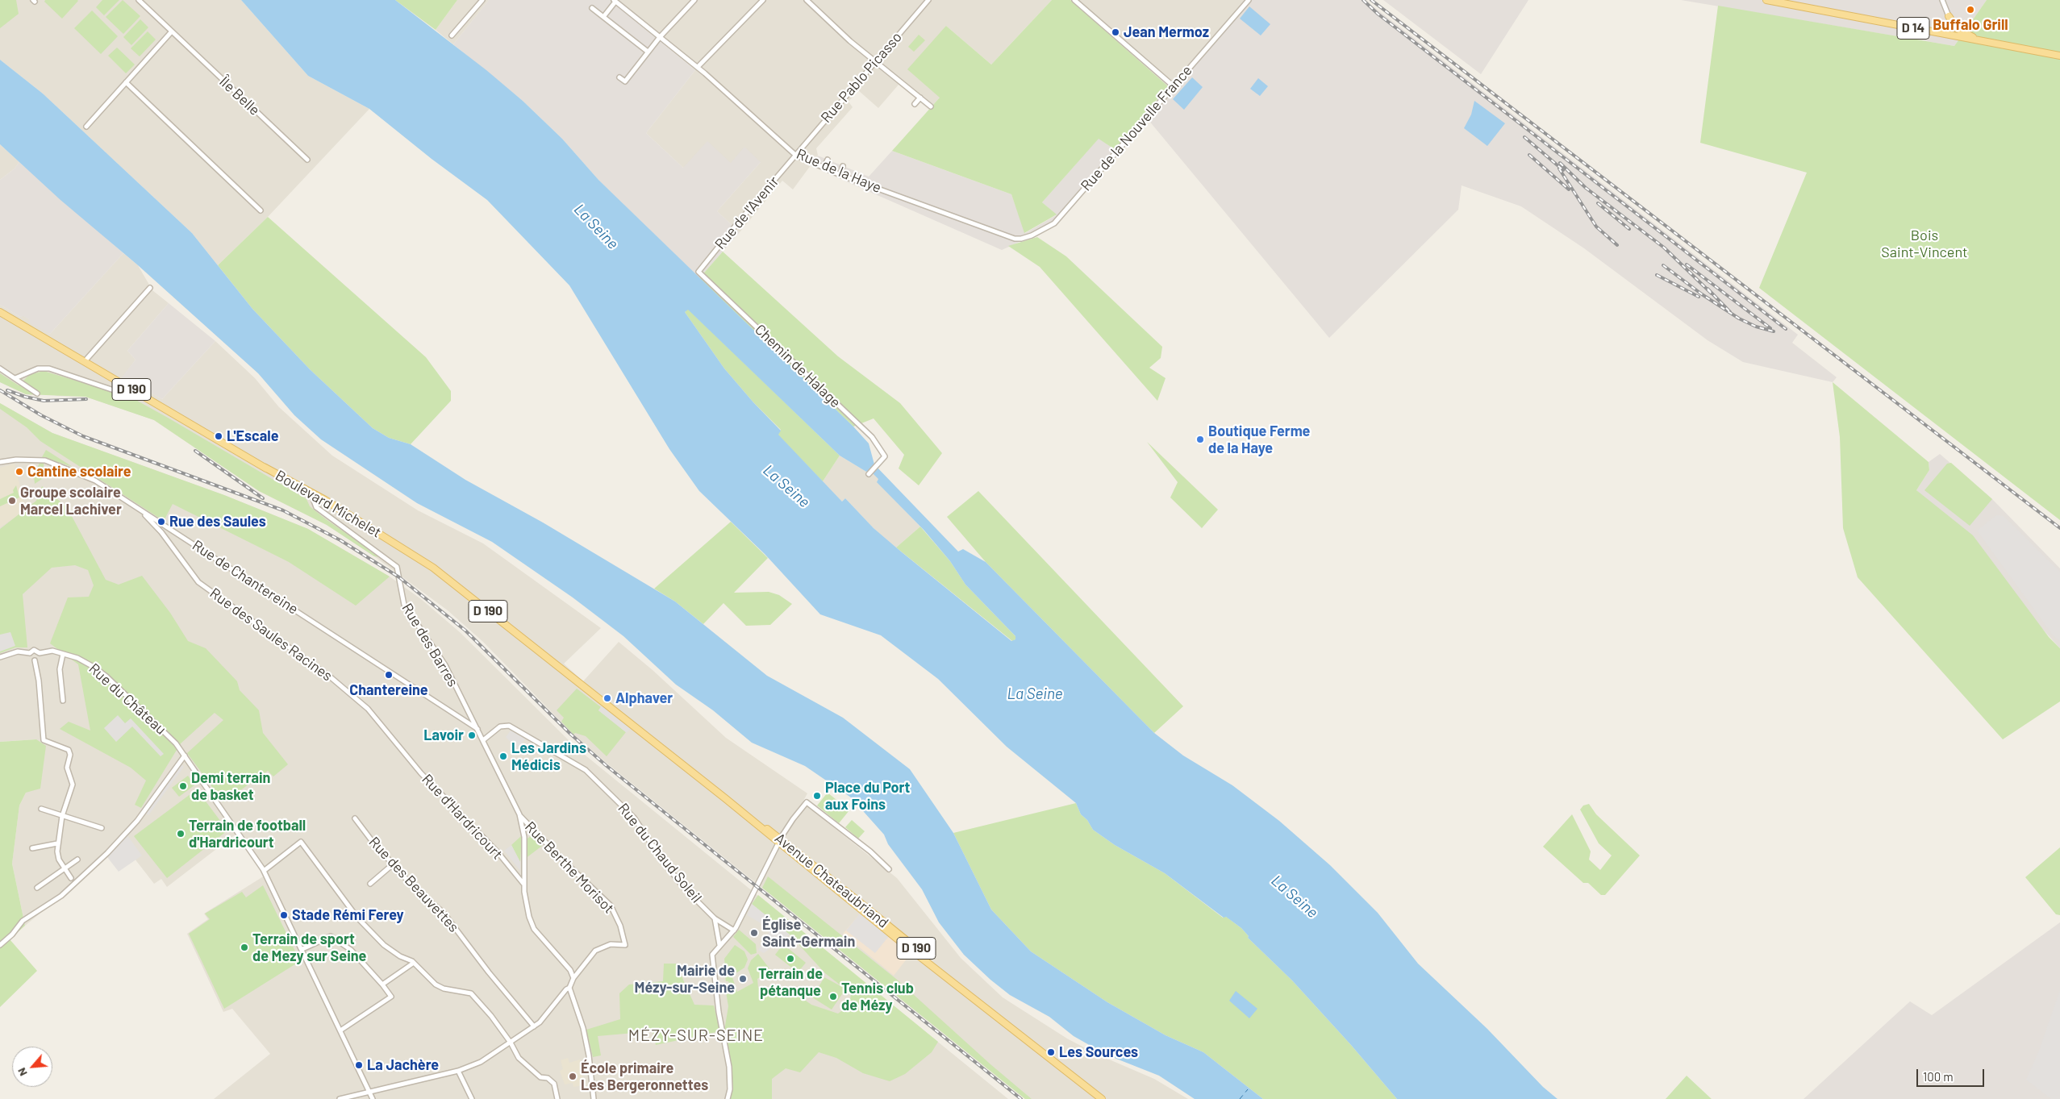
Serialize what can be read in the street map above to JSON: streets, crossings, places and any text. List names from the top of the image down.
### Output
{
  "streets": {
    "main road": [
      "D 14",
      "D 190",
      "Boulevard Michelet",
      "Avenue Chateaubriand"
    ],
    "street": [
      "Rue Pablo Picasso",
      "Île Belle",
      "Rue de la Nouvelle France",
      "Rue de la Haye",
      "Rue de l'Avenir",
      "Chemin de Halage",
      "Rue de Chantereine",
      "Rue des Saules Racines",
      "Rue des Barres",
      "Rue du Château",
      "Rue d'Hardricourt",
      "Rue du Chaud Soleil",
      "Rue Berthe Morisot",
      "Rue des Beauvettes"
    ]
  },
  "crossings": [
    ["Rue Pablo Picasso", "Rue de la Haye"],
    ["Rue Pablo Picasso", "Rue de l'Avenir"],
    ["Rue de la Nouvelle France", "Rue de la Haye"],
    ["Rue de la Haye", "Rue de l'Avenir"],
    ["Rue de l'Avenir", "Chemin de Halage"],
    ["Boulevard Michelet", "Rue des Barres"],
    ["Boulevard Michelet", "Avenue Chateaubriand"],
    ["Rue de Chantereine", "Rue des Saules Racines"],
    ["Rue de Chantereine", "Rue des Barres"],
    ["Rue des Saules Racines", "Rue d'Hardricourt"],
    ["Rue des Barres", "Rue du Chaud Soleil"],
    ["Rue des Barres", "Rue Berthe Morisot"]
  ],
  "districts": ["MÉZY-SUR-SEINE"],
  "water": ["La Seine"],
  "parks": ["Bois Saint-Vincent"],
  "places": [
    "Buffalo Grill",
    "Jean Mermoz",
    "L'Escale",
    "Boutique Ferme de la Haye",
    "Cantine scolaire",
    "Groupe scolaire Marcel Lachiver",
    "Rue des Saules",
    "Chantereine",
    "Alphaver",
    "Lavoir",
    "Les Jardins Médicis",
    "Demi terrain de basket",
    "Place du Port aux Foins",
    "Terrain de football d'Hardricourt",
    "Stade Rémi Ferey",
    "Église Saint-Germain",
    "Terrain de sport de Mezy sur Seine",
    "Terrain de pétanque",
    "Mairie de Mézy-sur-Seine",
    "Tennis club de Mézy",
    "Les Sources",
    "La Jachère",
    "École primaire Les Bergeronnettes"
  ],
  "scale_bar": "100 m",
  "north": "bottom left"
}
